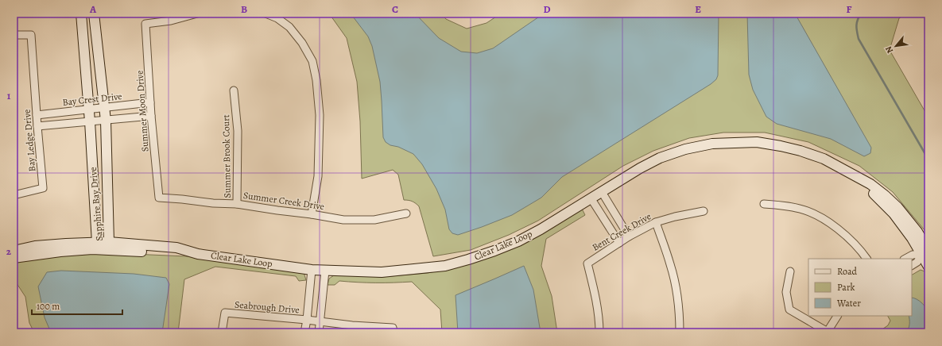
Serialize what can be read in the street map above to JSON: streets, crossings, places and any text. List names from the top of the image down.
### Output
{
  "streets": {
    "street": [
      "Bay Crest Drive",
      "Summer Moon Drive",
      "Bay Ledge Drive",
      "Summer Brook Court",
      "Summer Creek Drive",
      "Sapphire Bay Drive",
      "Bent Creek Drive",
      "Clear Lake Loop",
      "Seabrough Drive"
    ]
  },
  "crossings": [
    ["Bay Crest Drive", "Summer Moon Drive"],
    ["Bay Crest Drive", "Bay Ledge Drive"],
    ["Bay Crest Drive", "Sapphire Bay Drive"],
    ["Summer Moon Drive", "Summer Creek Drive"],
    ["Summer Brook Court", "Summer Creek Drive"],
    ["Sapphire Bay Drive", "Clear Lake Loop"],
    ["Clear Lake Loop", "Seabrough Drive"]
  ],
  "legend": ["Road", "Park", "Water"],
  "scale_bar": "100 m",
  "north": "bottom left",
  "grid": {
    "columns": [
      "A",
      "B",
      "C",
      "D",
      "E",
      "F"
    ],
    "rows": ["1", "2"]
  }
}
